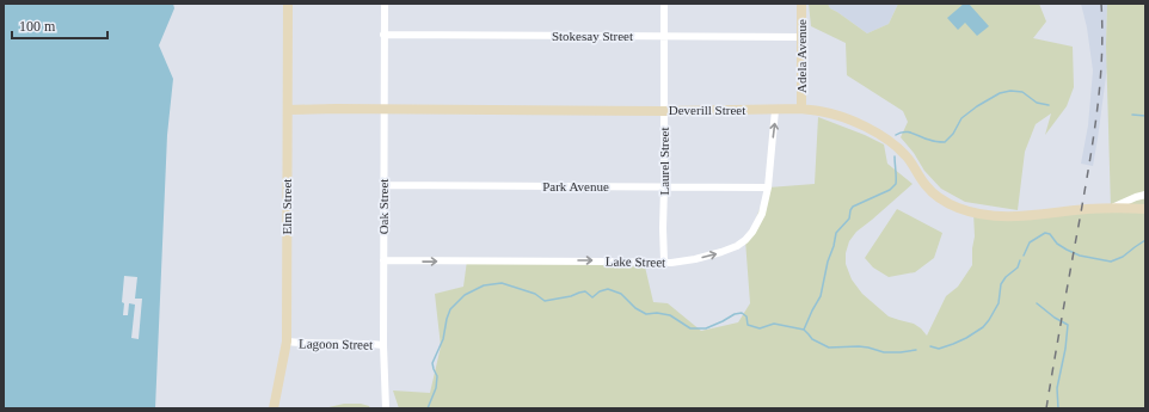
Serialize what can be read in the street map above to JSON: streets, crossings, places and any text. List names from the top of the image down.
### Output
{
  "streets": {
    "main road": ["Adela Avenue", "Deverill Street", "Elm Street"],
    "street": [
      "Stokesay Street",
      "Laurel Street",
      "Park Avenue",
      "Oak Street",
      "Lake Street",
      "Lagoon Street"
    ]
  },
  "crossings": [
    ["Stokesay Street", "Adela Avenue"],
    ["Stokesay Street", "Laurel Street"],
    ["Stokesay Street", "Oak Street"],
    ["Adela Avenue", "Deverill Street"],
    ["Deverill Street", "Laurel Street"],
    ["Deverill Street", "Elm Street"],
    ["Deverill Street", "Oak Street"],
    ["Deverill Street", "Lake Street"],
    ["Laurel Street", "Park Avenue"],
    ["Laurel Street", "Lake Street"],
    ["Park Avenue", "Oak Street"],
    ["Park Avenue", "Lake Street"],
    ["Elm Street", "Lagoon Street"],
    ["Oak Street", "Lake Street"],
    ["Oak Street", "Lagoon Street"]
  ],
  "one_way": ["Lake Street"],
  "scale_bar": "100 m"
}
